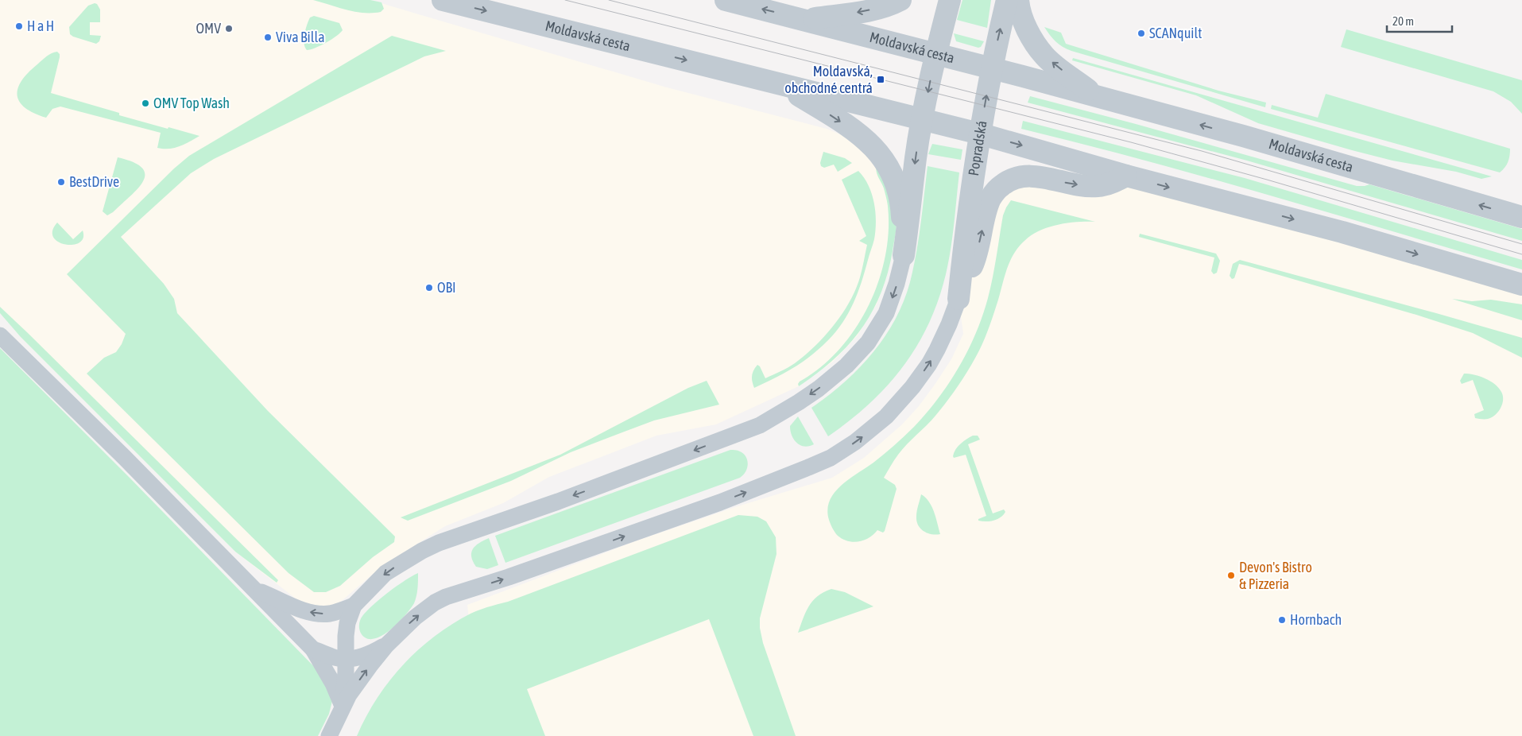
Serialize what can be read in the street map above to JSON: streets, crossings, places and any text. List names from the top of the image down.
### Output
{
  "streets": {
    "street": ["Moldavská cesta", "Popradská"]
  },
  "crossings": [
    ["Moldavská cesta", "Popradská"]
  ],
  "places": {
    "other": [
      "H a H",
      "OMV",
      "SCANquilt",
      "Viva Billa",
      "OMV Top Wash",
      "BestDrive",
      "OBI",
      "Devon's Bistro & Pizzeria",
      "Hornbach"
    ],
    "transit": ["Moldavská, obchodné centrá"]
  },
  "scale_bar": "20 m"
}
